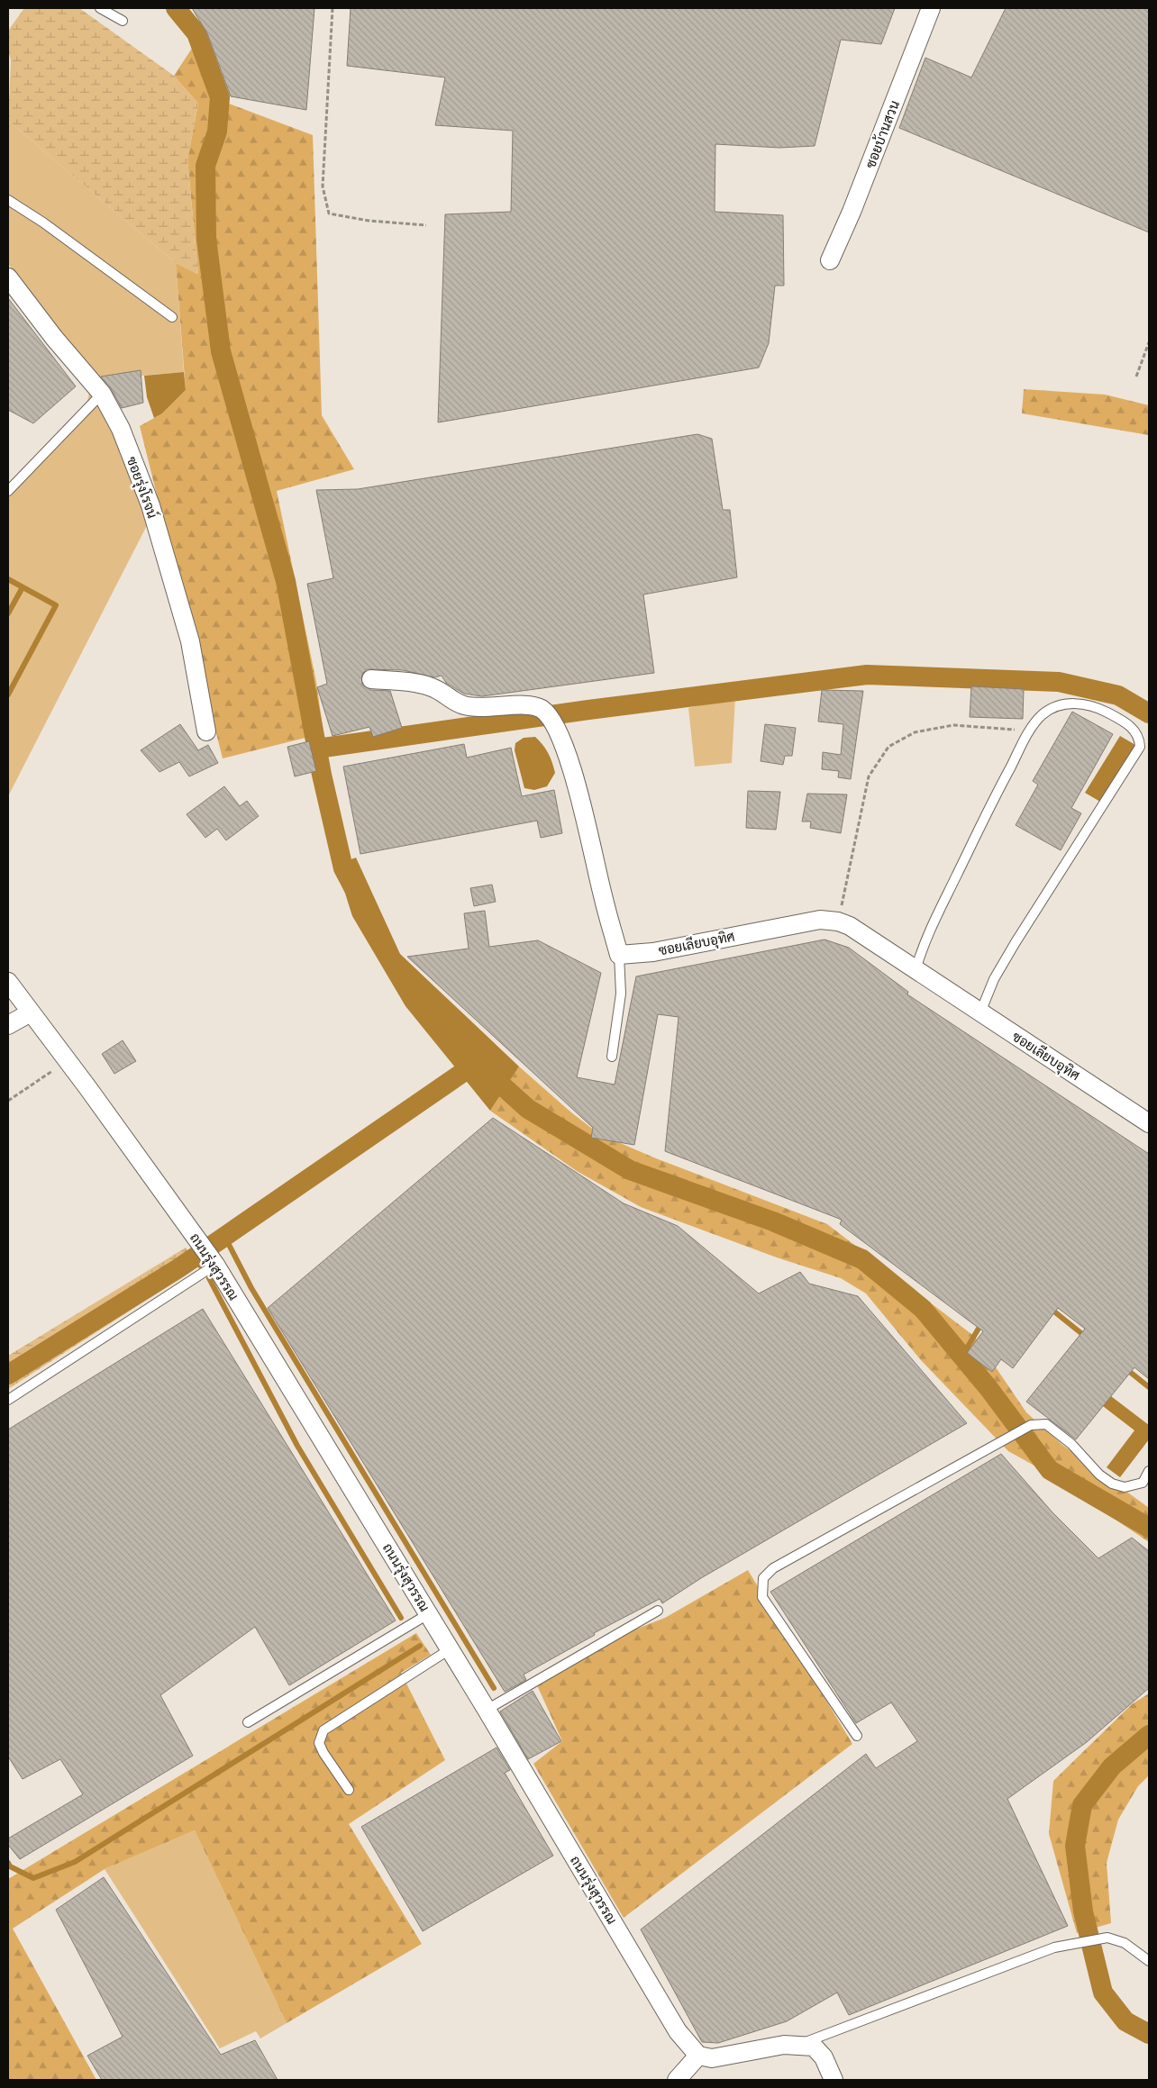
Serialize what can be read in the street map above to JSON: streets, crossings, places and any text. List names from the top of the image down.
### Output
{
  "streets": {
    "street": [
      "ซอยบ้านสวน",
      "ซอยรุ่งโรจน์",
      "ซอยเลียบอุทิศ",
      "ถนนรุ่งสุวรรณ"
    ]
  }
}
